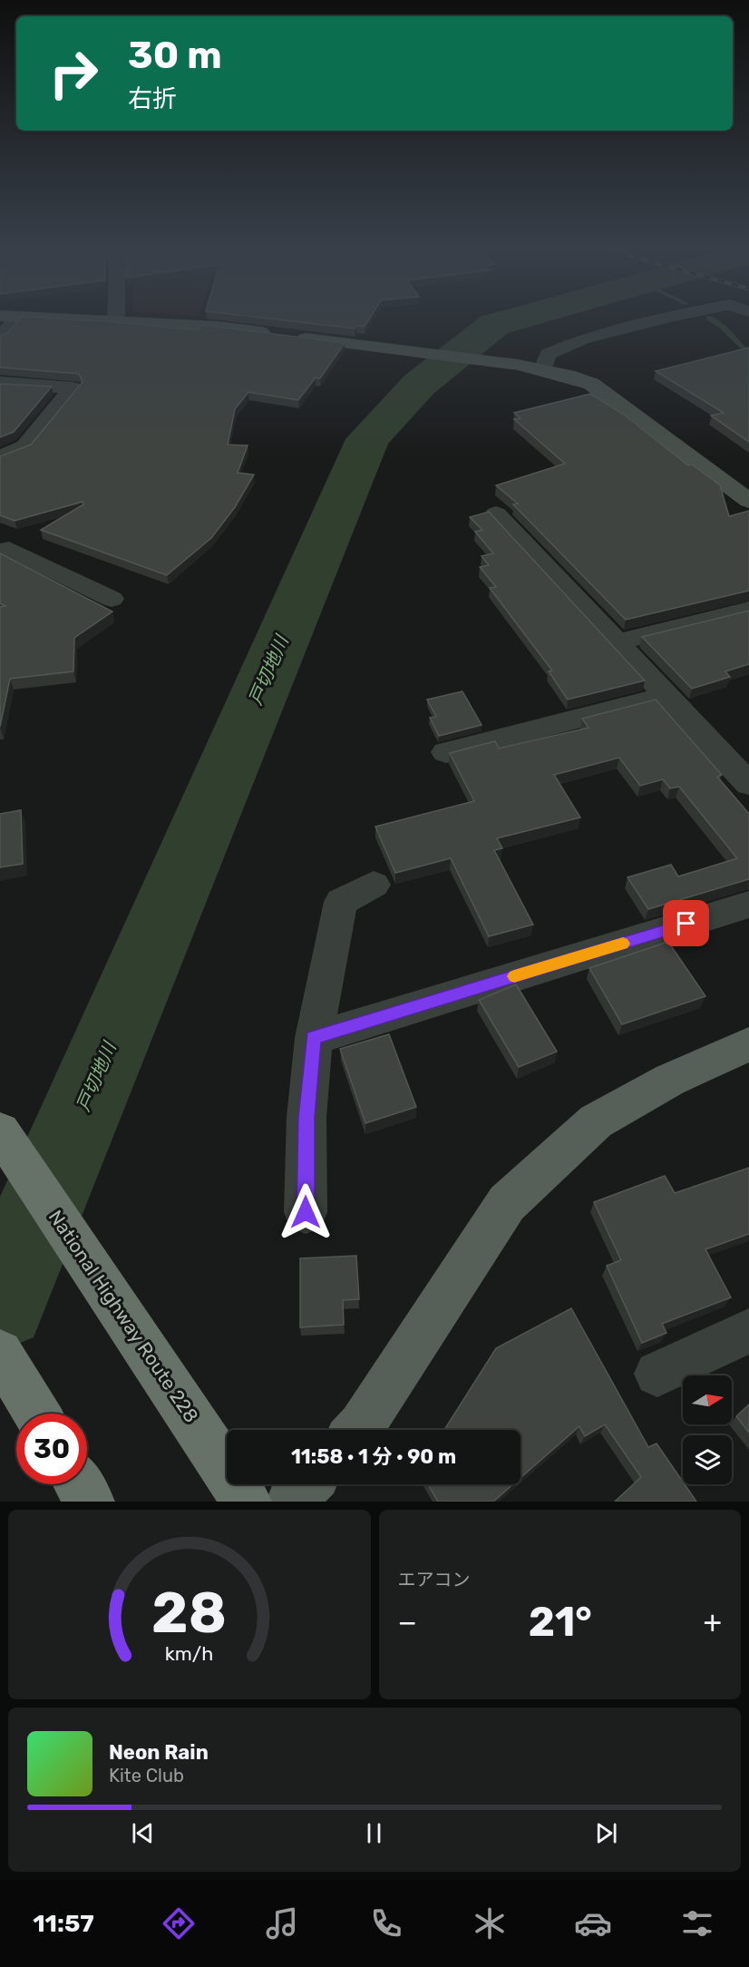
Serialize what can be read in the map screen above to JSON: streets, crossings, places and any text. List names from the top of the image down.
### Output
{
  "streets": {
    "highway": ["National Highway Route 228"]
  },
  "water": ["戸切地川"],
  "north": "right",
  "page": {
    "turn": ["30 m", "右折"],
    "limit": "30",
    "trip": "11:58 · 1 分 · 90 m",
    "tile": "エアコン",
    "heat": ["−", "21°", "+"],
    "song": ["Neon Rain", "Kite Club"],
    "tabs": "11:57",
    "gauge": ["28", "km/h"]
  }
}
